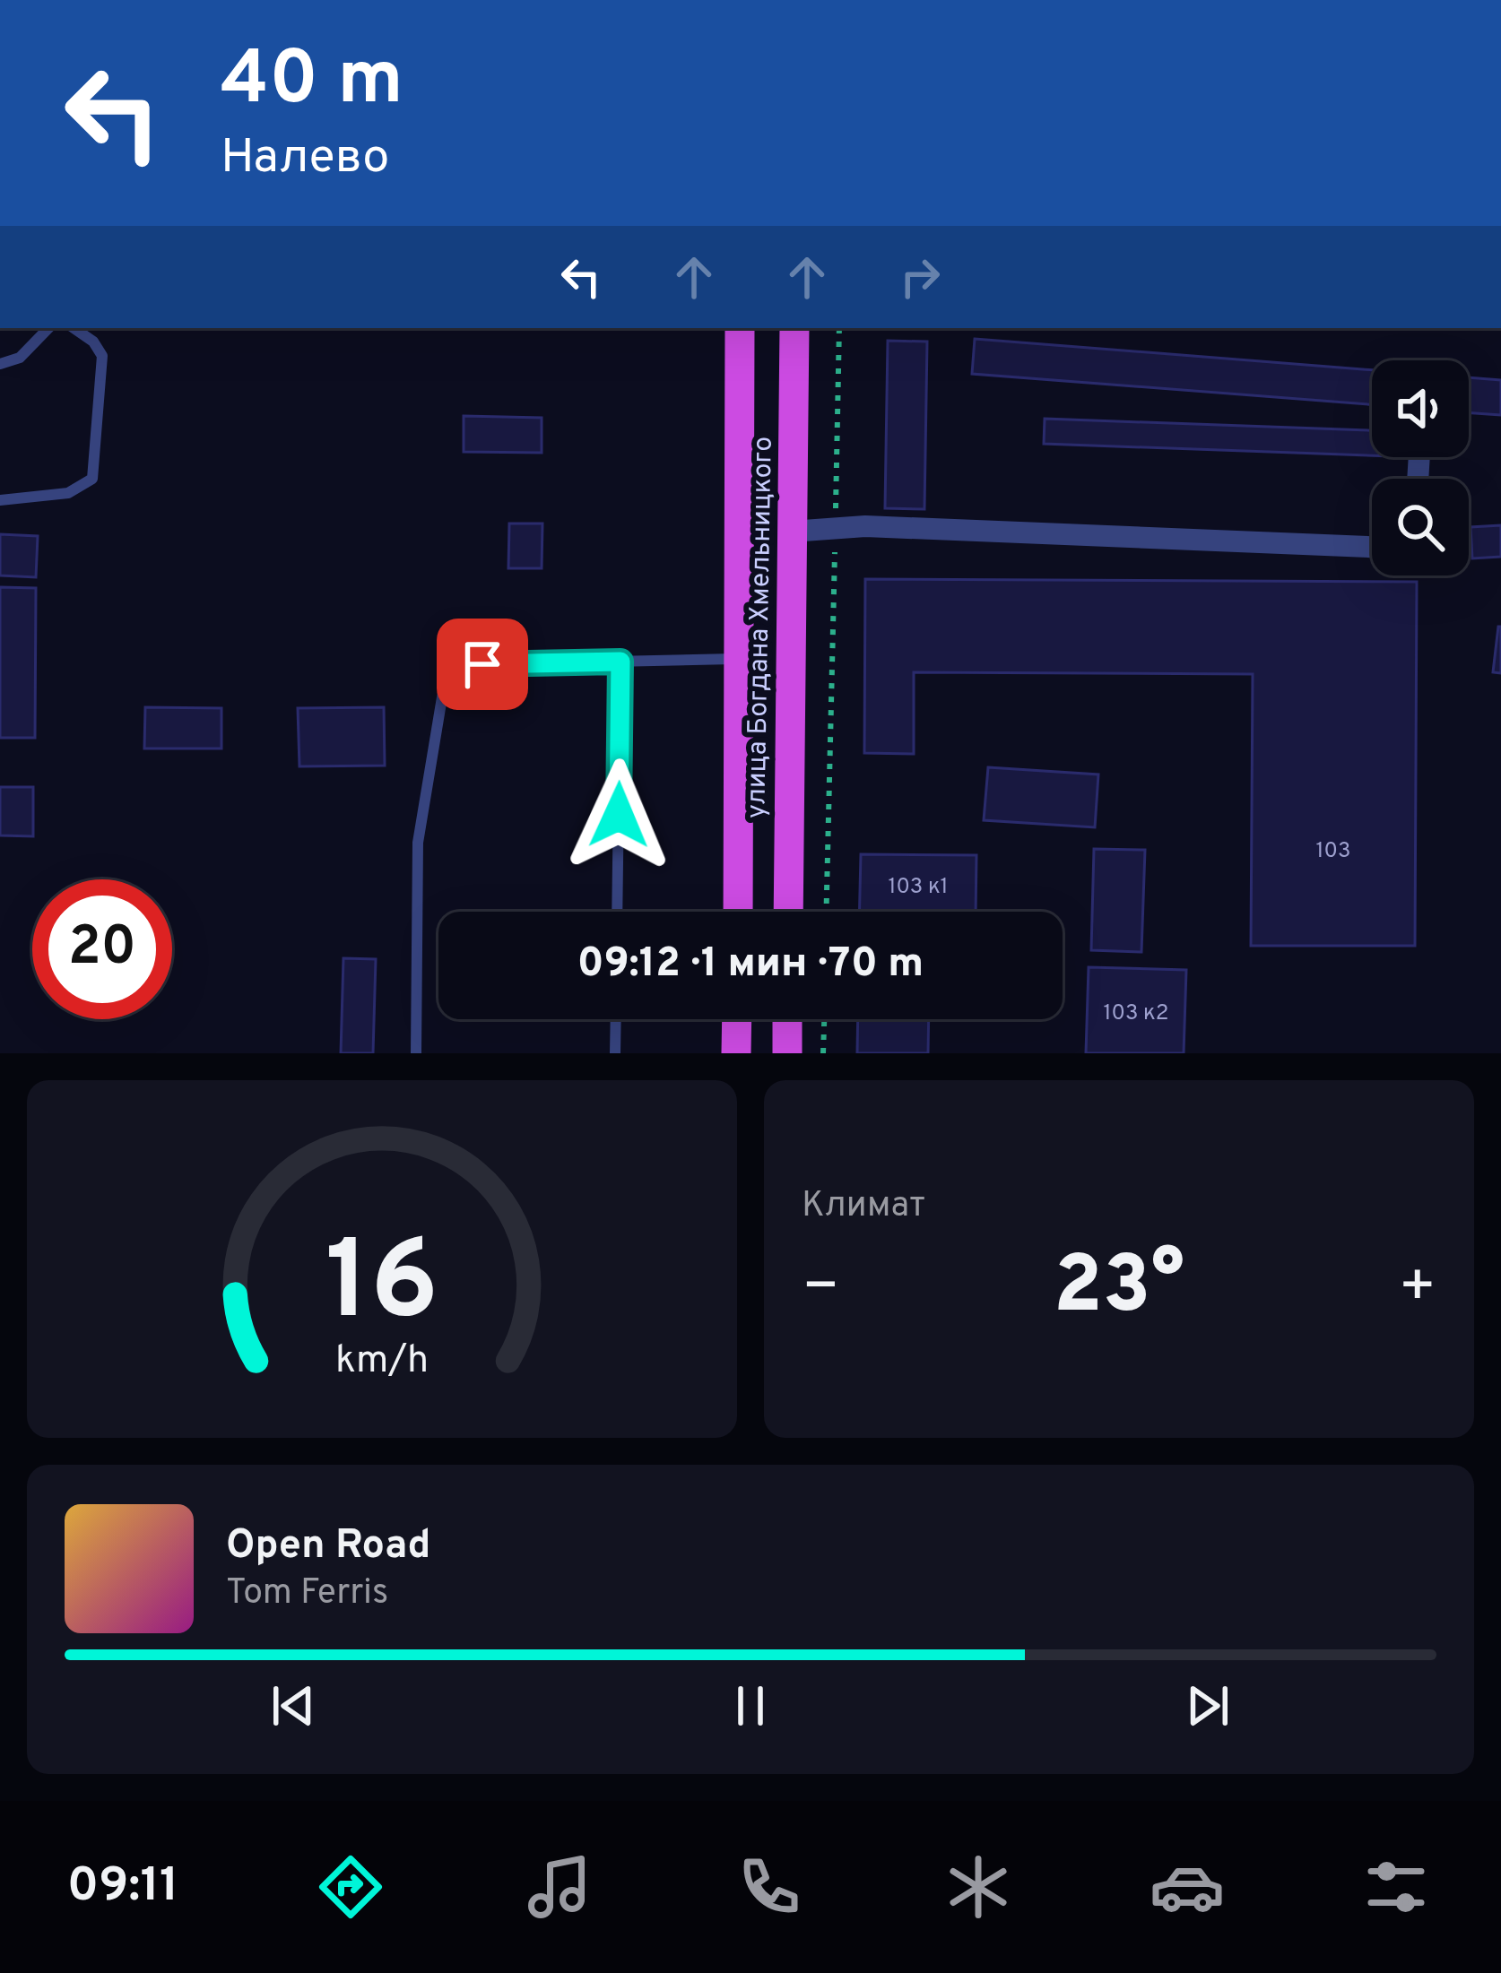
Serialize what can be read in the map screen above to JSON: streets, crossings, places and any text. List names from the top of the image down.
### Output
{
  "streets": {
    "highway": ["улица Богдана Хмельницкого"]
  },
  "house_numbers": ["103", "103 к1", "103 к2"],
  "page": {
    "turn": ["40 m", "Налево"],
    "limit": "20",
    "trip": "09:12 · 1 мин · 70 m",
    "tile": "Климат",
    "heat": ["−", "23°", "+"],
    "song": ["Open Road", "Tom Ferris"],
    "tabs": "09:11",
    "gauge": ["16", "km/h"]
  }
}
